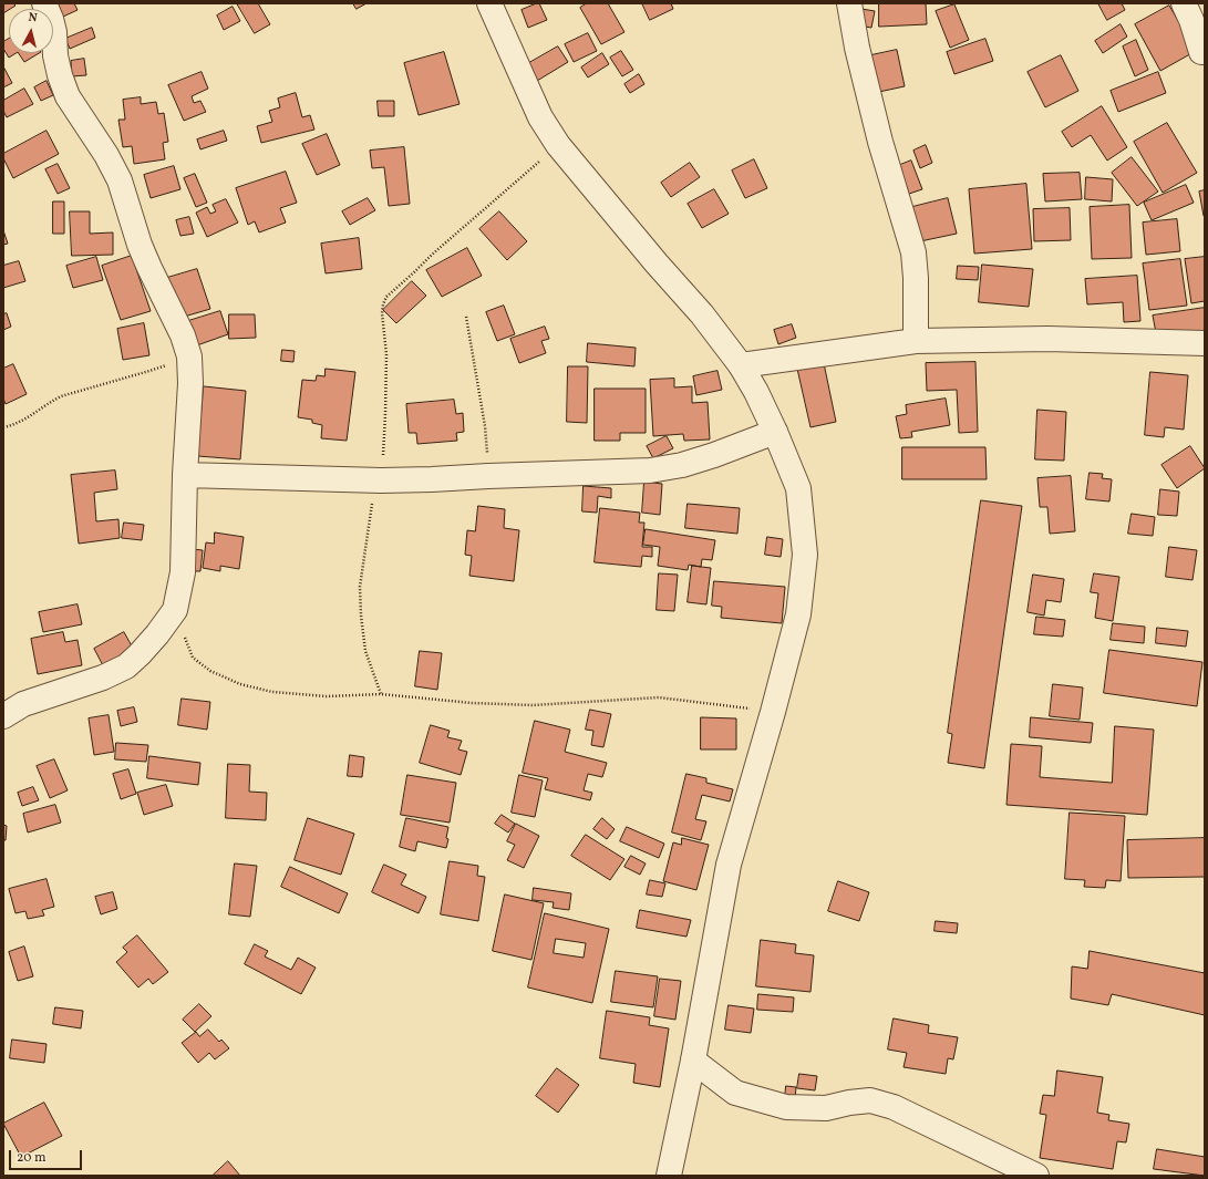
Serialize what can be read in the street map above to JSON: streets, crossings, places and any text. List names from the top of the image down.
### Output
{
  "scale_bar": "20 m",
  "north": "top"
}
